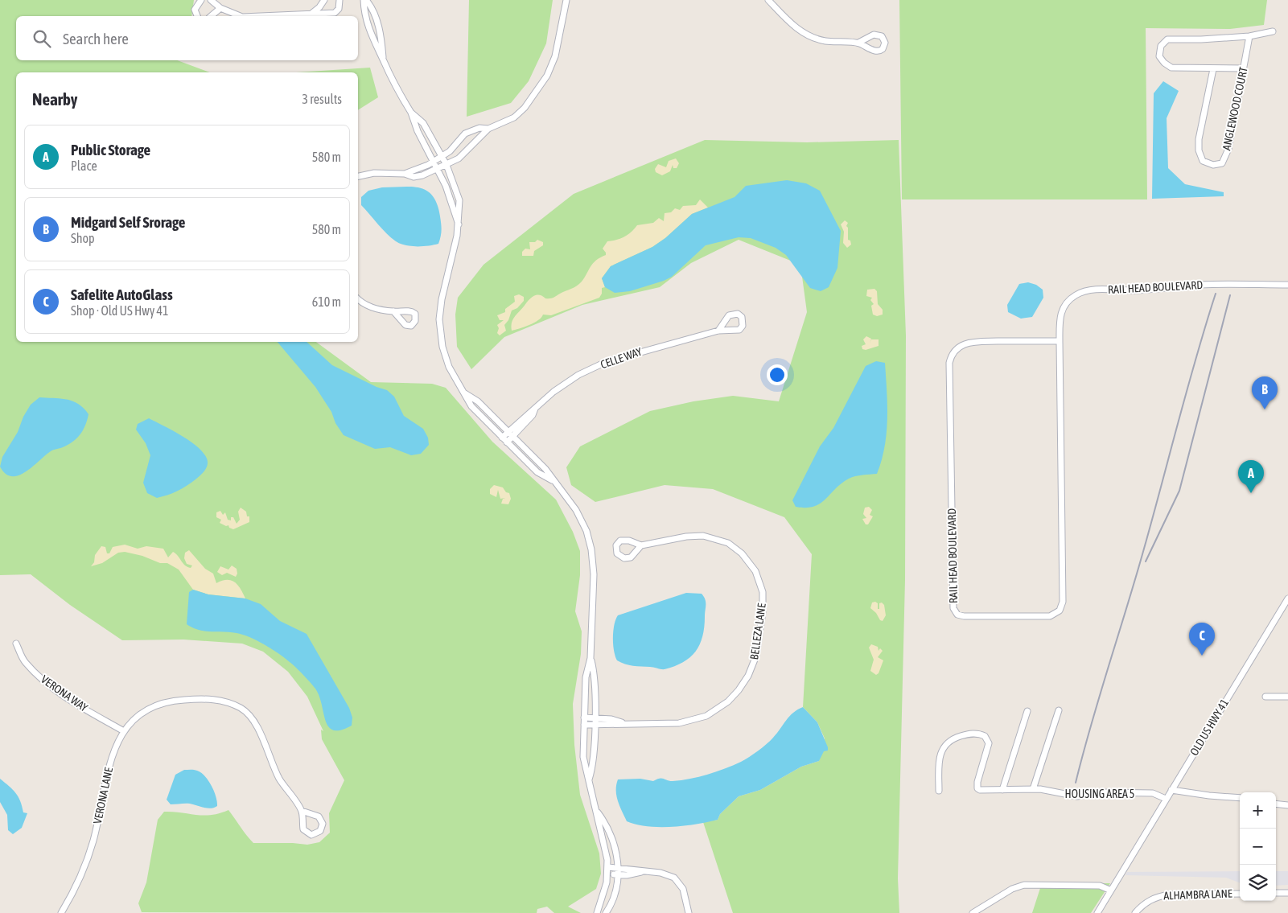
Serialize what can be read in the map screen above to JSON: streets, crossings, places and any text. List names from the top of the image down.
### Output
{
  "streets": {
    "street": [
      "ANGLEWOOD COURT",
      "RAIL HEAD BOULEVARD",
      "CELLE WAY",
      "BELLEZA LANE",
      "VERONA WAY",
      "OLD US HWY 41",
      "HOUSING AREA 5",
      "VERONA LANE",
      "ALHAMBRA LANE"
    ]
  },
  "crossings": [
    ["VERONA WAY", "VERONA LANE"],
    ["OLD US HWY 41", "HOUSING AREA 5"]
  ],
  "page": {
    "search": "Search here",
    "heading": ["Nearby", "3 results"],
    "list": [
      {
        "mark": "A",
        "name": "Public Storage",
        "note": "Place",
        "value": "580 m"
      },
      {
        "mark": "B",
        "name": "Midgard Self Srorage",
        "note": "Shop",
        "value": "580 m"
      },
      {
        "mark": "C",
        "name": "Safelite AutoGlass",
        "note": "Shop · Old US Hwy 41",
        "value": "610 m"
      }
    ],
    "pins": ["B", "A", "C"],
    "map_buttons": ["+", "−"]
  }
}
